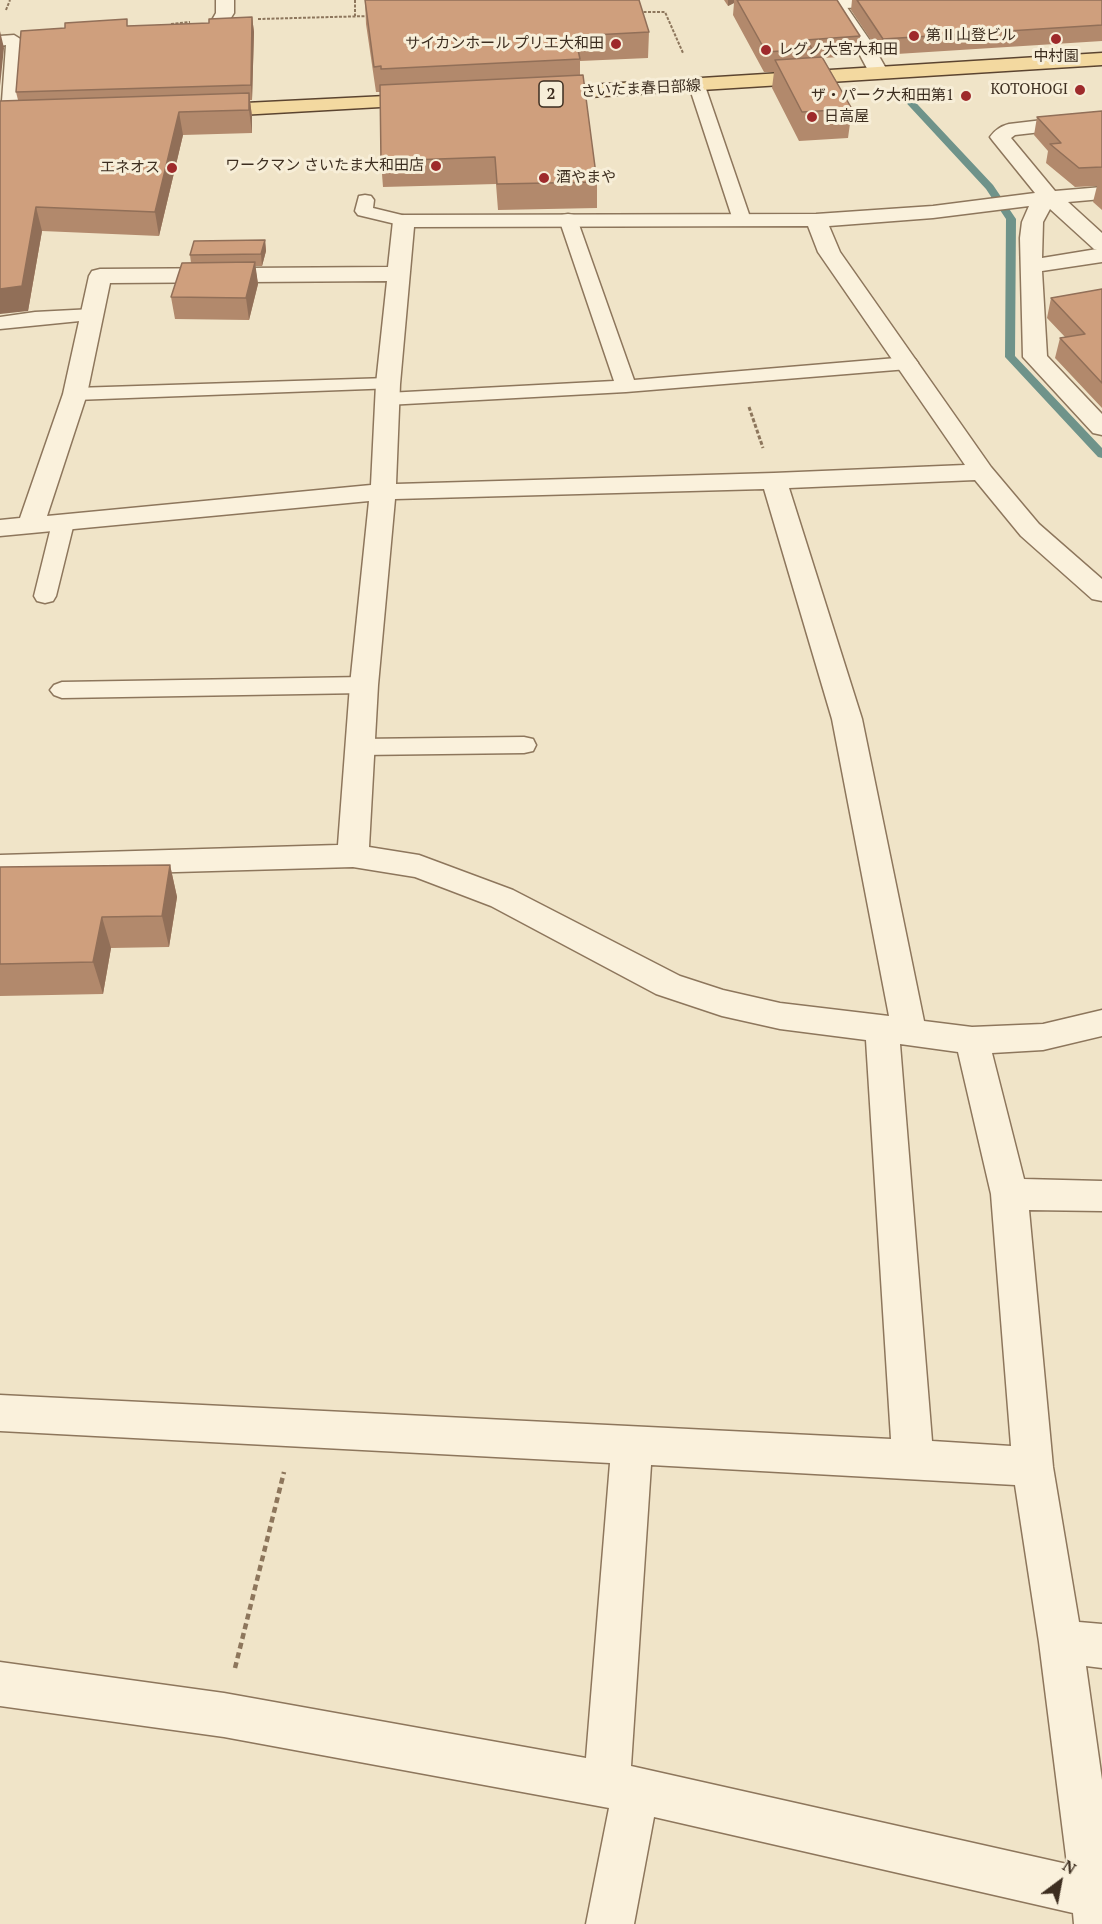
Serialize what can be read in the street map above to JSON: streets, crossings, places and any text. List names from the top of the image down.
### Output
{
  "streets": {
    "main road": ["さいたま春日部線", "2"]
  },
  "places": [
    "第Ⅱ山登ビル",
    "中村園",
    "サイカンホール プリエ大和田",
    "レグノ大宮大和田",
    "KOTOHOGI",
    "ザ・パーク大和田第1",
    "日高屋",
    "ワークマン さいたま大和田店",
    "エネオス",
    "酒やまや"
  ],
  "north": "top right"
}
